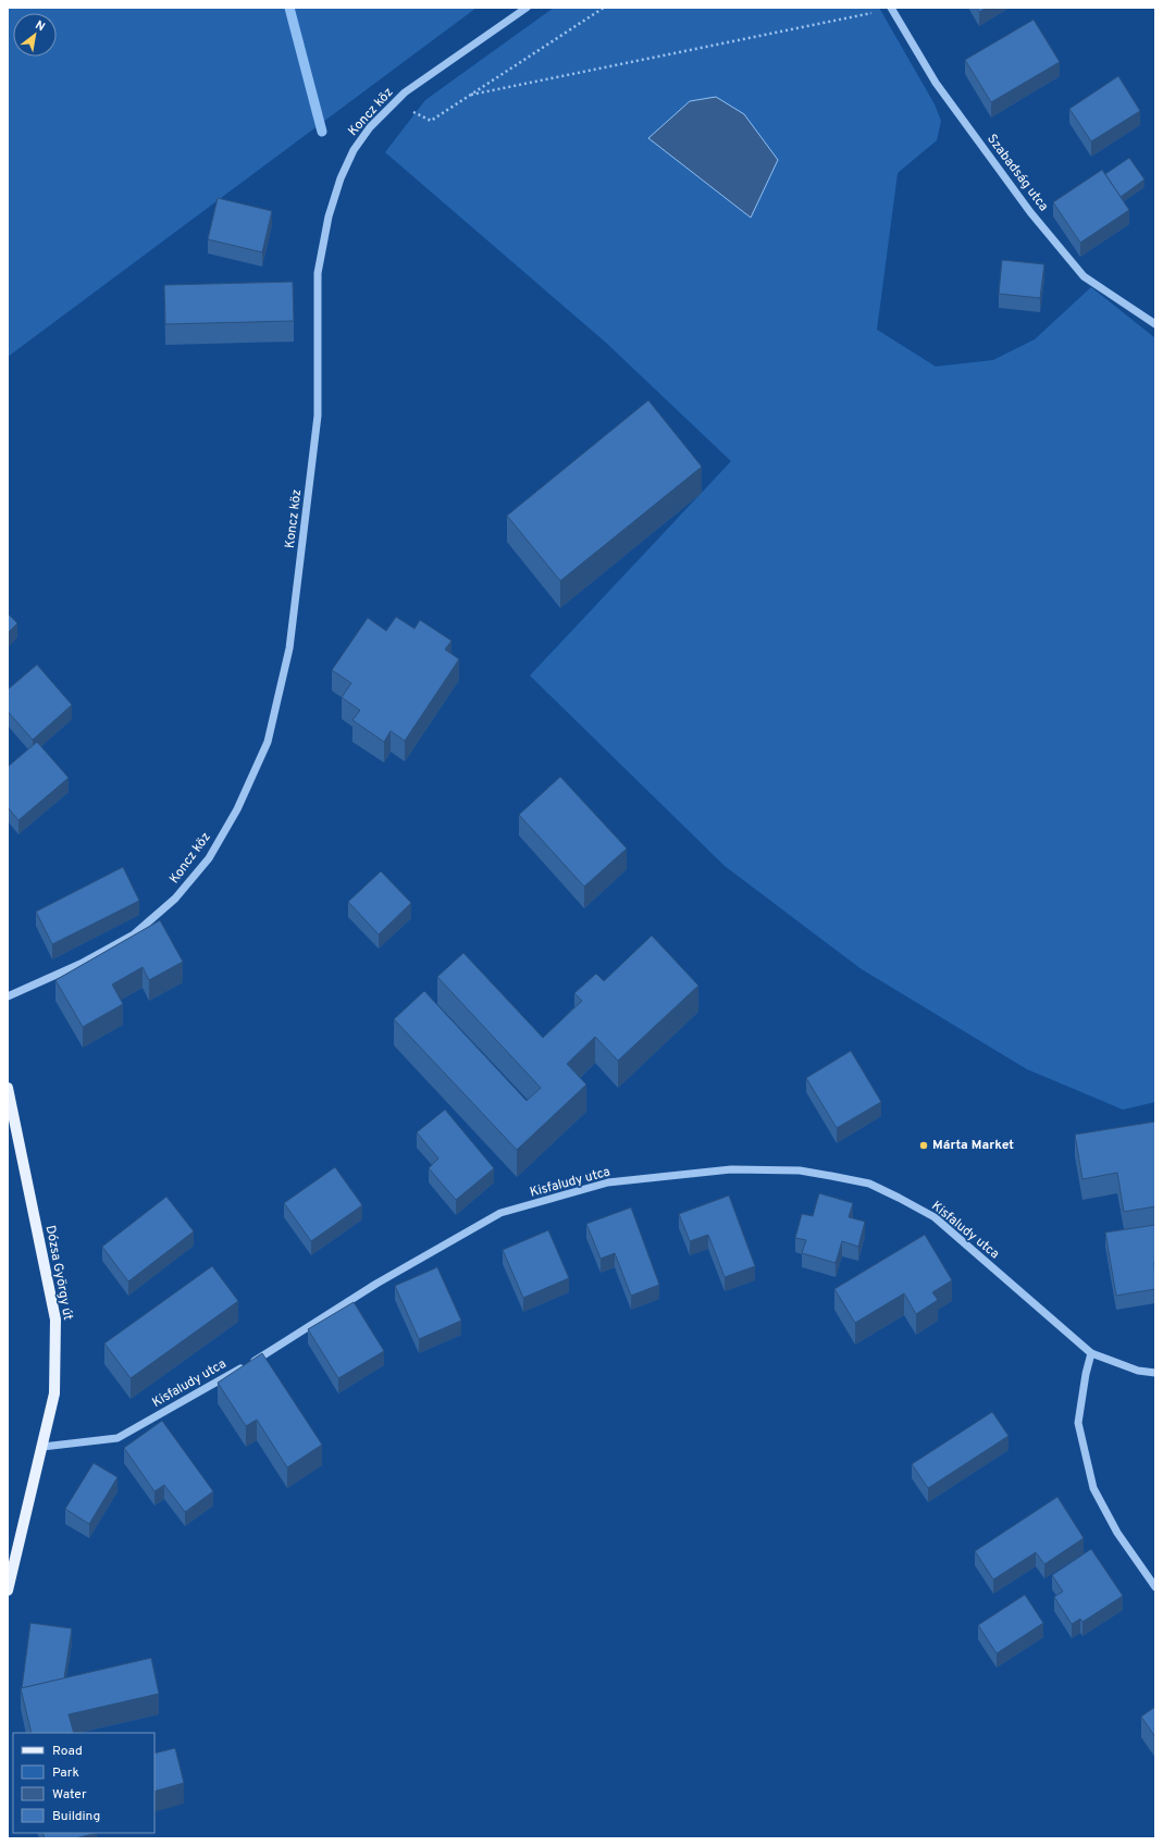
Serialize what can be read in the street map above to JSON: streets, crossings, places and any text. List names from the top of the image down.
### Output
{
  "streets": {
    "main road": ["Dózsa György út"],
    "street": ["Koncz köz", "Szabadság utca", "Kisfaludy utca"]
  },
  "crossings": [
    ["Kisfaludy utca", "Dózsa György út"]
  ],
  "places": ["Márta Market"],
  "legend": [
    "Road",
    "Park",
    "Water",
    "Building"
  ],
  "north": "top right"
}
